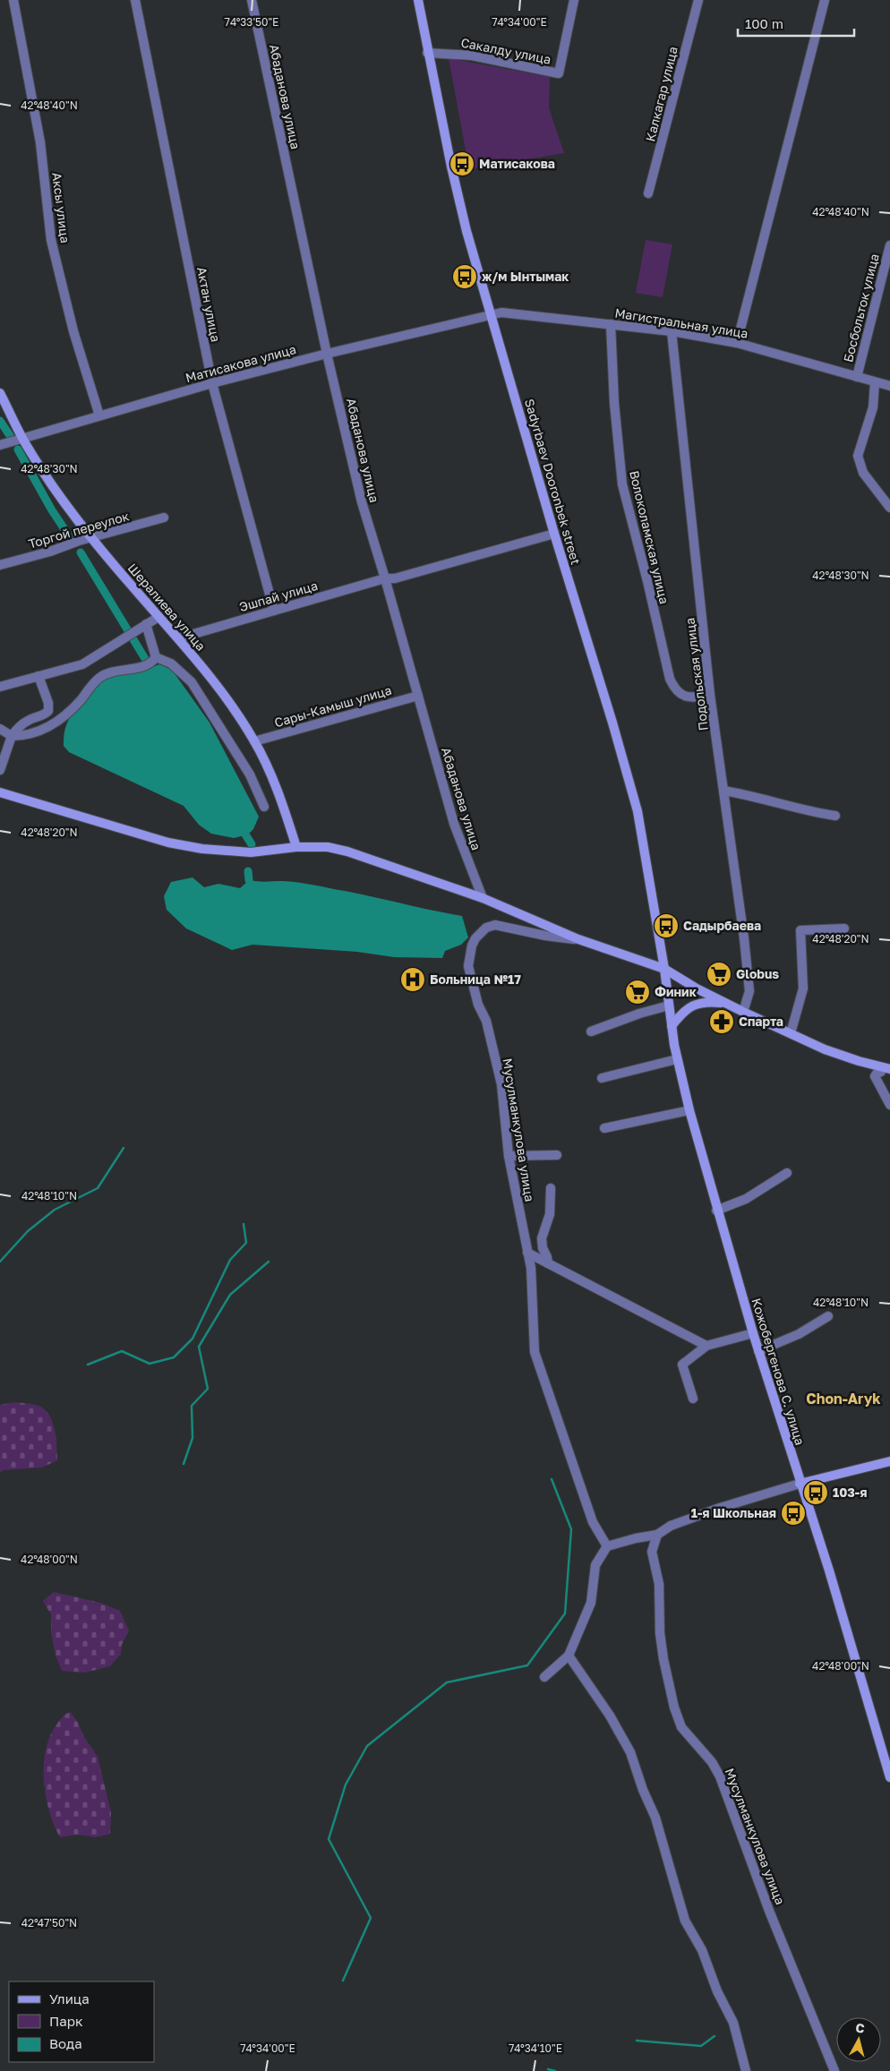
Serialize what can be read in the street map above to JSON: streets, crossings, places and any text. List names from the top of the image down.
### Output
{
  "streets": {
    "main road": ["Sadyrbaev Dooronbek street", "Шералиева улица", "Кожобергенова С. улица"],
    "street": [
      "Сакалду улица",
      "Калкагар улица",
      "Абаданова улица",
      "Аксы улица",
      "Актан улица",
      "Босбольток улица",
      "Магистральная улица",
      "Матисакова улица",
      "Торгой переулок",
      "Волоколамская улица",
      "Эшпай улица",
      "Подольская улица",
      "Сары-Камыш улица",
      "Мусулманкулова улица"
    ]
  },
  "crossings": [
    ["Сакалду улица", "Sadyrbaev Dooronbek street"],
    ["Абаданова улица", "Матисакова улица"],
    ["Абаданова улица", "Эшпай улица"],
    ["Абаданова улица", "Сары-Камыш улица"],
    ["Аксы улица", "Матисакова улица"],
    ["Актан улица", "Матисакова улица"],
    ["Актан улица", "Эшпай улица"],
    ["Босбольток улица", "Магистральная улица"],
    ["Магистральная улица", "Матисакова улица"],
    ["Магистральная улица", "Sadyrbaev Dooronbek street"],
    ["Магистральная улица", "Волоколамская улица"],
    ["Магистральная улица", "Подольская улица"],
    ["Матисакова улица", "Sadyrbaev Dooronbek street"],
    ["Матисакова улица", "Шералиева улица"],
    ["Sadyrbaev Dooronbek street", "Эшпай улица"],
    ["Sadyrbaev Dooronbek street", "Кожобергенова С. улица"],
    ["Торгой переулок", "Шералиева улица"],
    ["Волоколамская улица", "Подольская улица"],
    ["Эшпай улица", "Шералиева улица"],
    ["Шералиева улица", "Сары-Камыш улица"]
  ],
  "districts": ["Chon-Aryk"],
  "places": {
    "bus stop": [
      "Матисакова",
      "ж/м Ынтымак",
      "Садырбаева",
      "103-я",
      "1-я Школьная"
    ],
    "supermarket": ["Globus", "Финик"],
    "hospital": ["Больница №17"],
    "pharmacy": ["Спарта"]
  },
  "legend": ["Улица", "Парк", "Вода"],
  "scale_bar": "100 m",
  "north": "top",
  "coordinates": [
    "74°33'50\"E",
    "74°34'00\"E",
    "42°48'40\"N",
    "42°48'30\"N",
    "42°48'20\"N",
    "42°48'10\"N",
    "42°48'00\"N",
    "42°47'50\"N",
    "74°34'10\"E"
  ]
}
